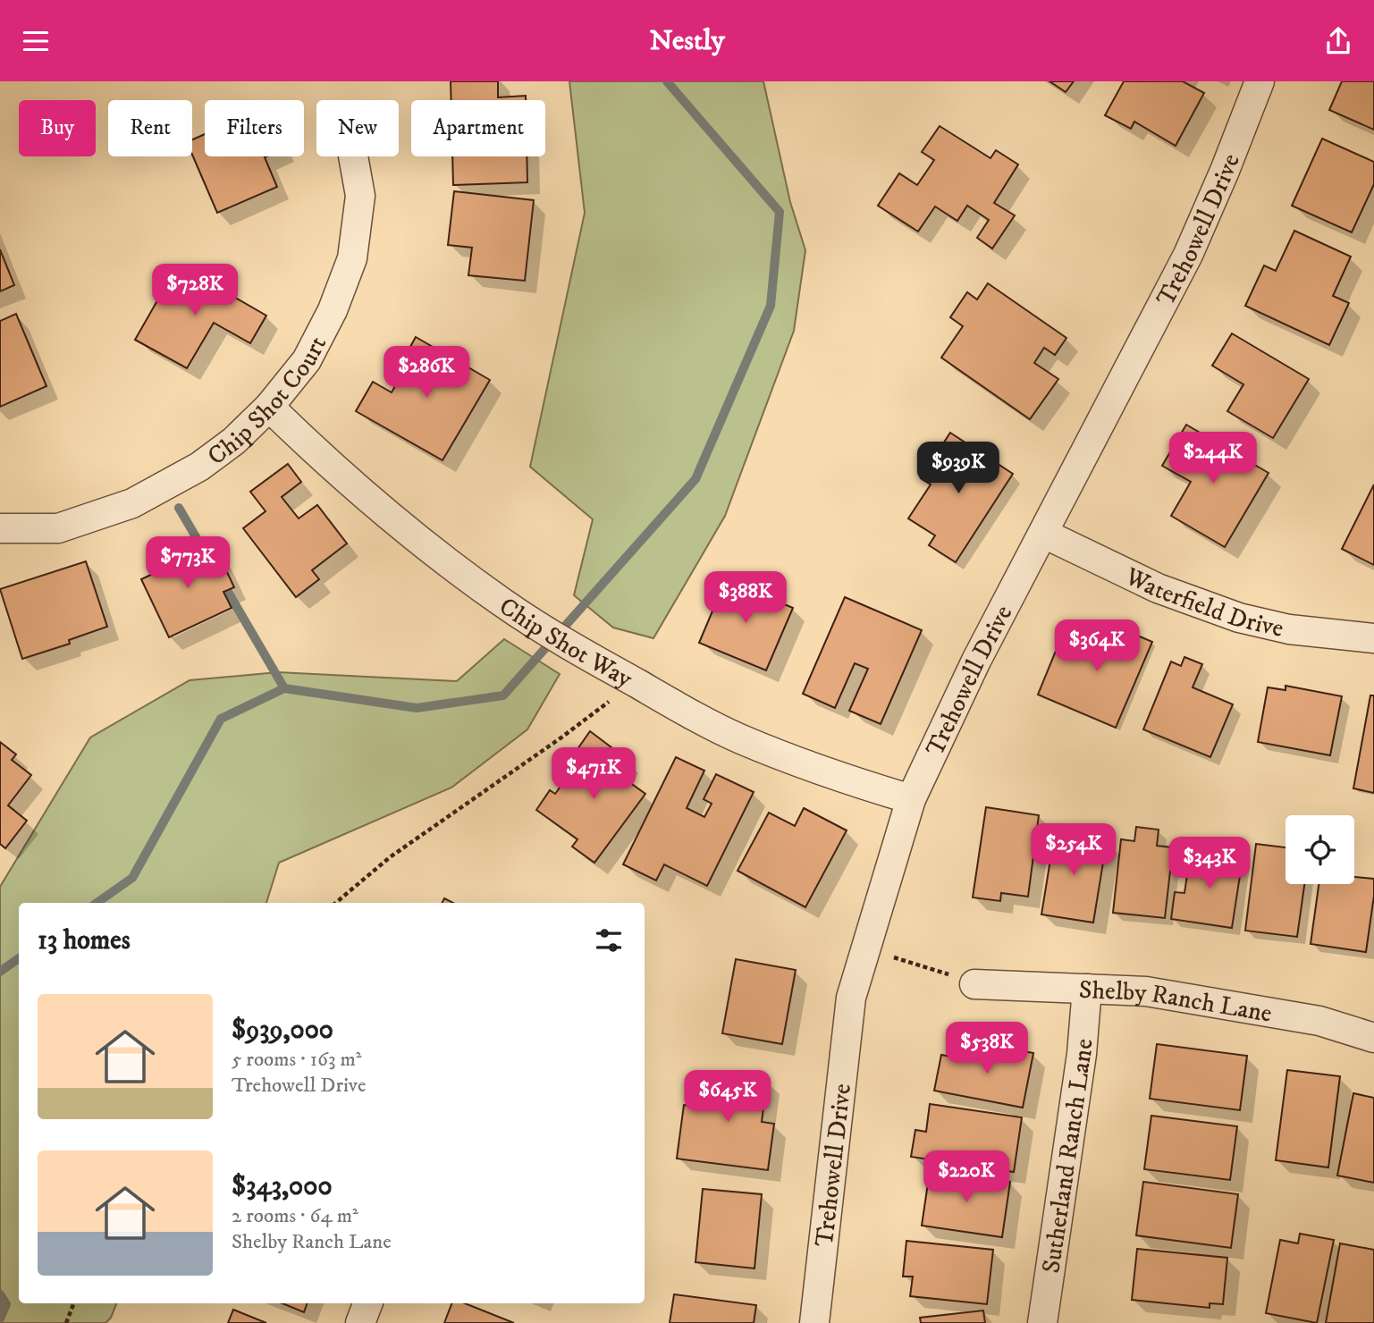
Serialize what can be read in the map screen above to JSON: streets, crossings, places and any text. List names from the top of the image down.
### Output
{
  "streets": {
    "street": [
      "Trehowell Drive",
      "Chip Shot Court",
      "Waterfield Drive",
      "Chip Shot Way",
      "Shelby Ranch Lane",
      "Sutherland Ranch Lane"
    ]
  },
  "crossings": [
    ["Trehowell Drive", "Waterfield Drive"],
    ["Trehowell Drive", "Chip Shot Way"],
    ["Chip Shot Court", "Chip Shot Way"],
    ["Shelby Ranch Lane", "Sutherland Ranch Lane"]
  ],
  "page": {
    "header": "Nestly",
    "chip": [
      "Buy",
      "Rent",
      "Filters",
      "New",
      "Apartment"
    ],
    "price": [
      "$728K",
      "$286K",
      "$244K",
      "$939K",
      "$773K",
      "$388K",
      "$364K",
      "$471K",
      "$254K",
      "$343K",
      "$538K",
      "$645K",
      "$220K"
    ],
    "heading": "13 homes",
    "list": [
      {
        "name": "$939,000",
        "note": "5 rooms · 163 m² · Trehowell Drive"
      },
      {
        "name": "$343,000",
        "note": "2 rooms · 64 m² · Shelby Ranch Lane"
      }
    ]
  }
}
